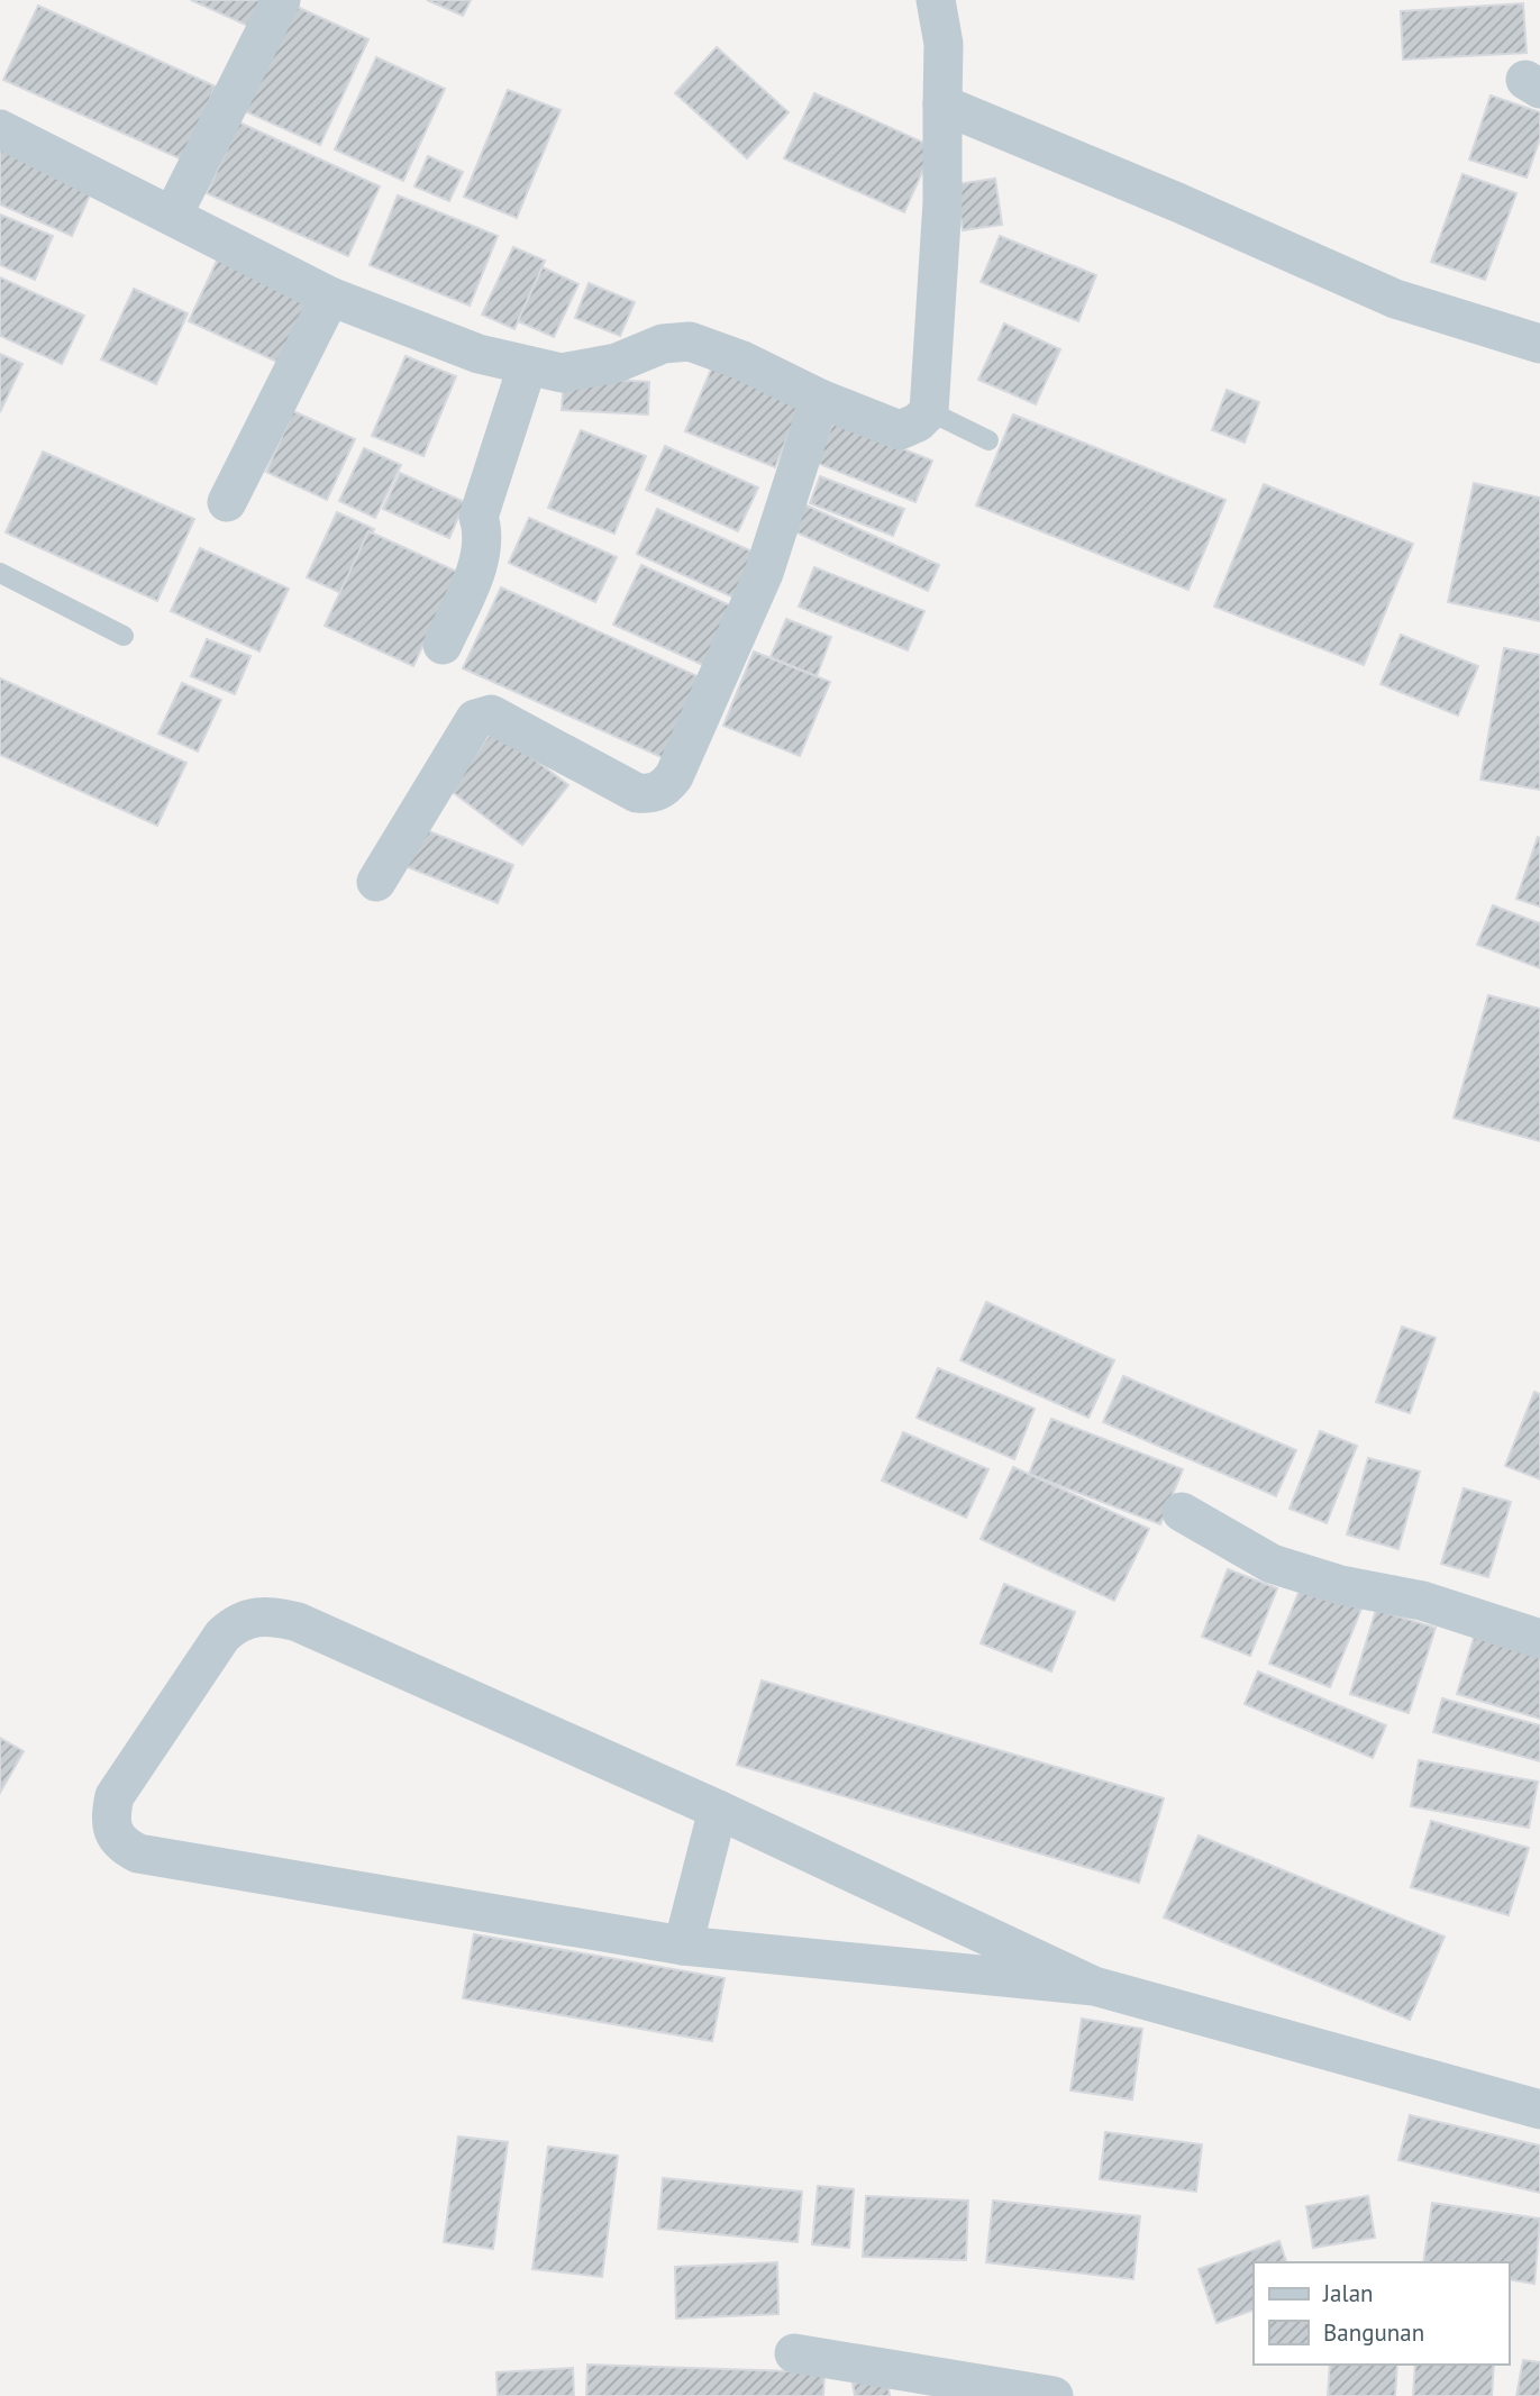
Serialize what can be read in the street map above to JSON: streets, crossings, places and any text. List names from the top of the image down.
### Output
{
  "legend": ["Jalan", "Bangunan"]
}
